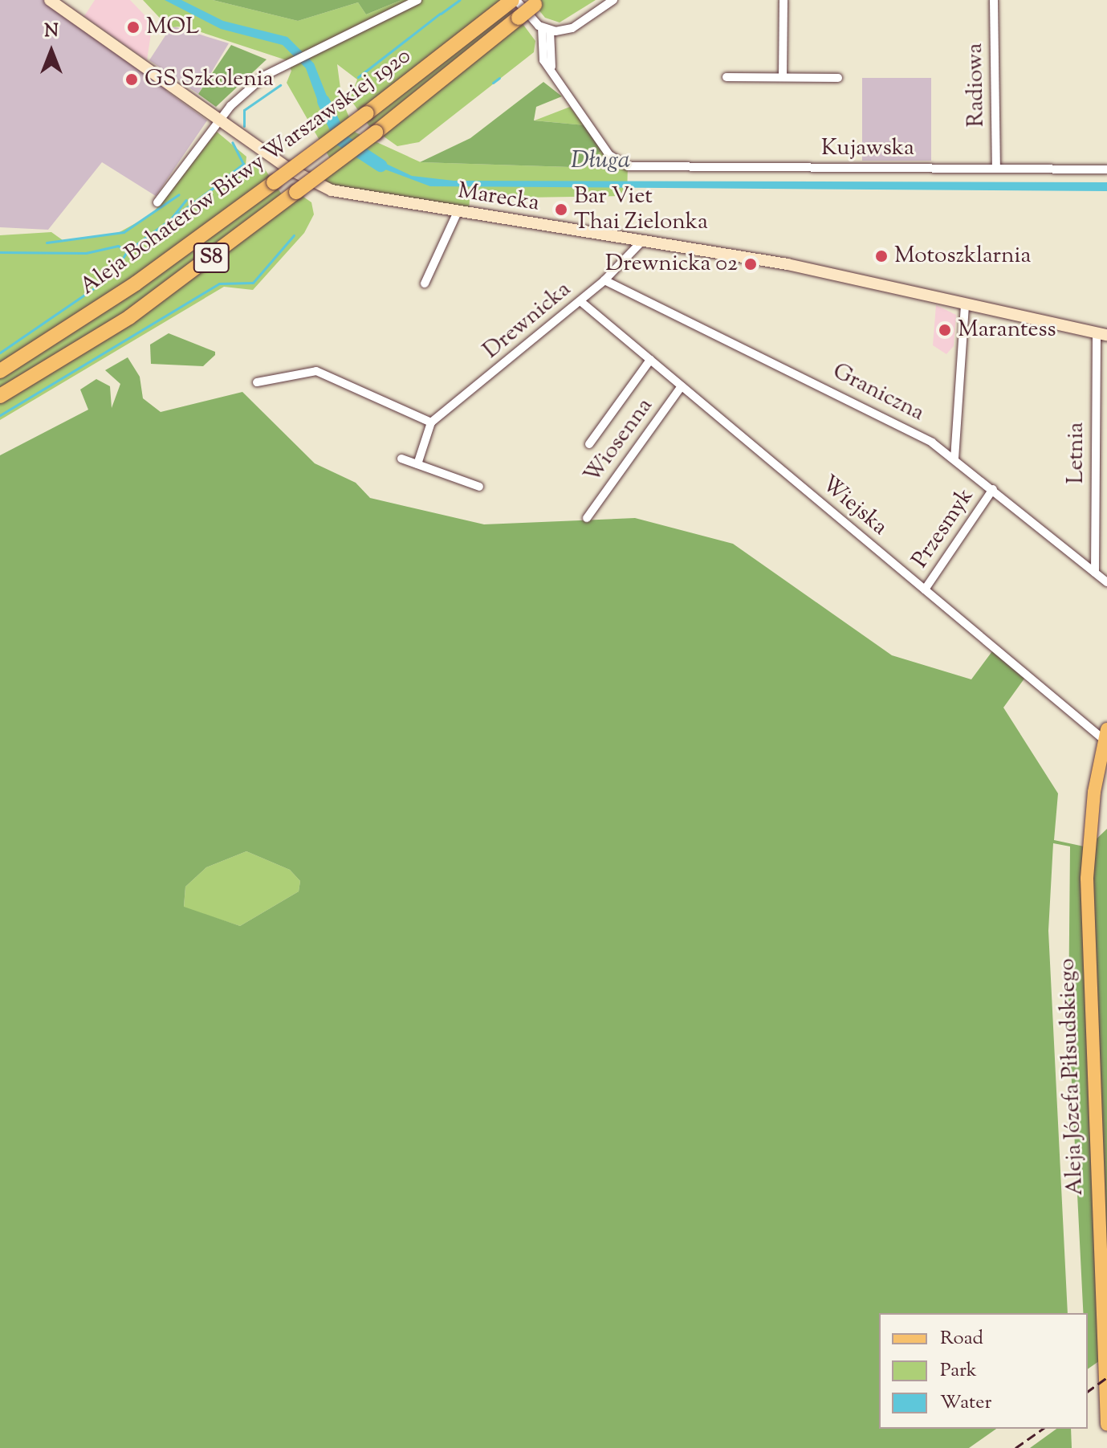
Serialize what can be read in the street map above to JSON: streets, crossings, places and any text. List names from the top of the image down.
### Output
{
  "streets": {
    "highway": ["Aleja Bohaterów Bitwy Warszawskiej 1920", "S8"],
    "main road": ["Aleja Józefa Piłsudskiego"],
    "street": [
      "Radiowa",
      "Kujawska",
      "Marecka",
      "Drewnicka",
      "Graniczna",
      "Wiosenna",
      "Letnia",
      "Wiejska",
      "Przesmyk"
    ]
  },
  "crossings": [
    ["Radiowa", "Kujawska"],
    ["Marecka", "Drewnicka"],
    ["Marecka", "Letnia"],
    ["Drewnicka", "Graniczna"],
    ["Drewnicka", "Wiejska"],
    ["Graniczna", "Letnia"],
    ["Graniczna", "Przesmyk"],
    ["Wiosenna", "Wiejska"],
    ["Wiejska", "Przesmyk"],
    ["Wiejska", "Aleja Józefa Piłsudskiego"]
  ],
  "water": ["Długa"],
  "places": [
    "MOL",
    "GS Szkolenia",
    "Bar Viet Thai Zielonka",
    "Motoszklarnia",
    "Drewnicka 02",
    "Marantess"
  ],
  "legend": ["Road", "Park", "Water"],
  "north": "top"
}
